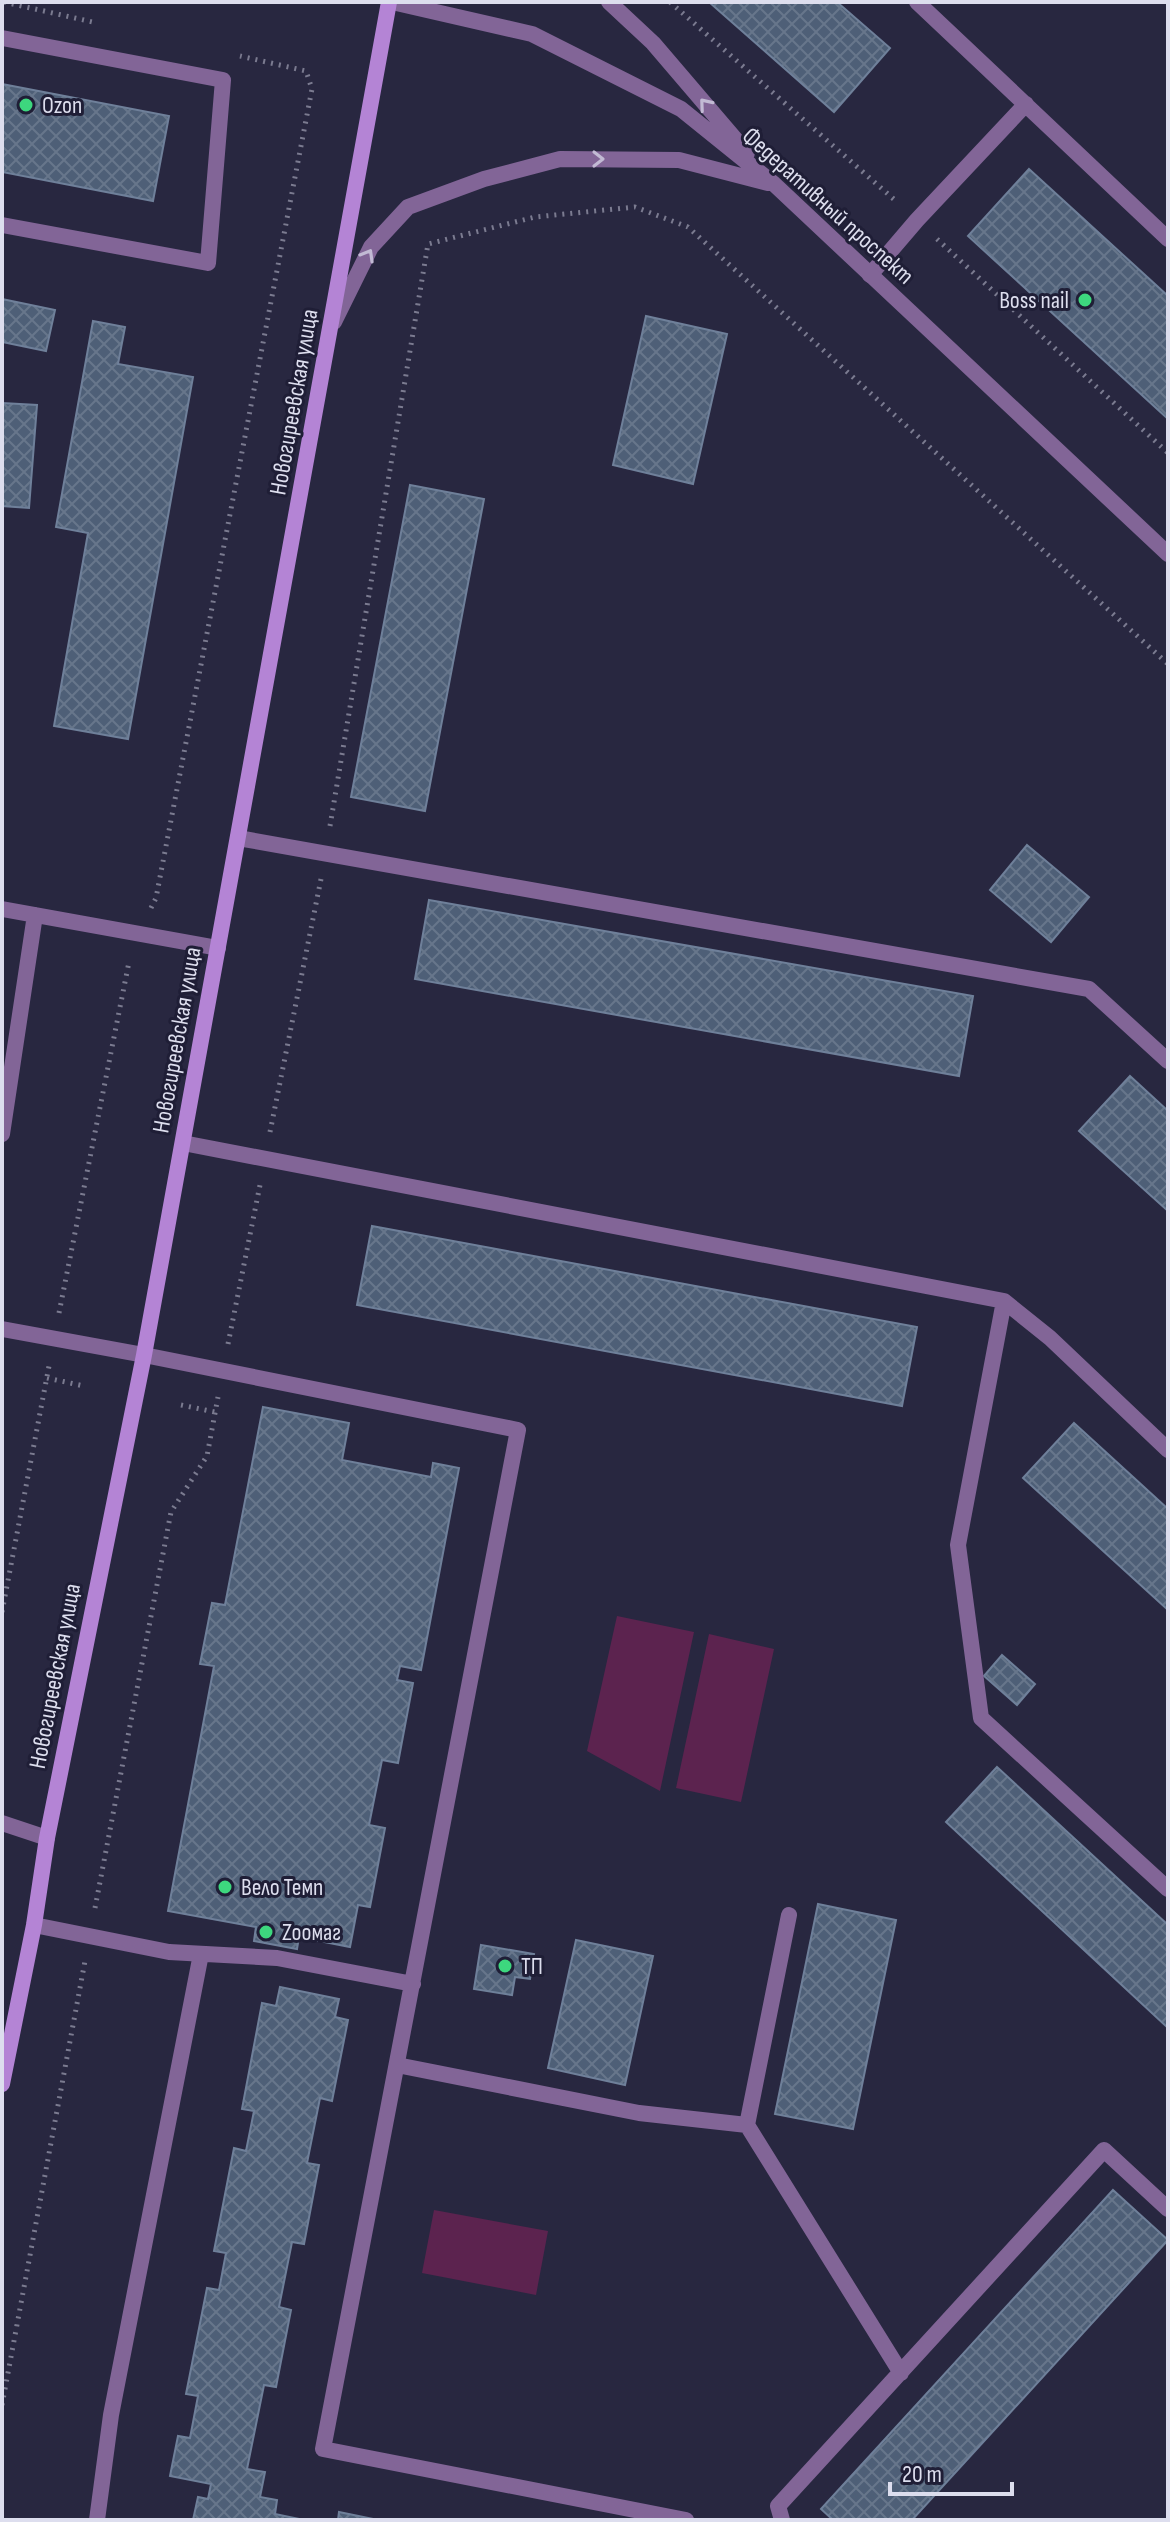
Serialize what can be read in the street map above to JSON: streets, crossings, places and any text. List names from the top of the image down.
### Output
{
  "streets": {
    "main road": ["Новогиреевская улица"],
    "street": ["Федеративный проспект"]
  },
  "crossings": [
    ["Федеративный проспект", "Новогиреевская улица"]
  ],
  "places": [
    "Ozon",
    "Boss nail",
    "Вело Темп",
    "Zooмаг",
    "ТП"
  ],
  "scale_bar": "20 m"
}
